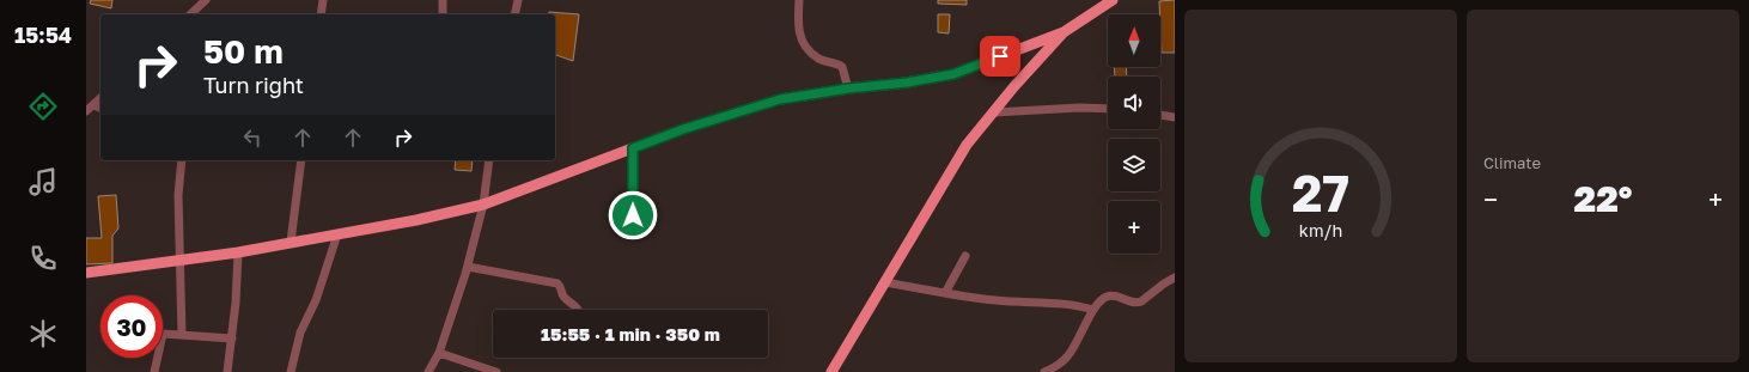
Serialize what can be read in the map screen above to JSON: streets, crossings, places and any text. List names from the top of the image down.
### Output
{
  "north": "top",
  "page": {
    "tabs": "15:54",
    "tile": "Climate",
    "map_buttons": "+",
    "turn": ["50 m", "Turn right"],
    "heat": ["−", "22°", "+"],
    "limit": "30",
    "trip": "15:55 · 1 min · 350 m",
    "gauge": ["27", "km/h"]
  }
}
